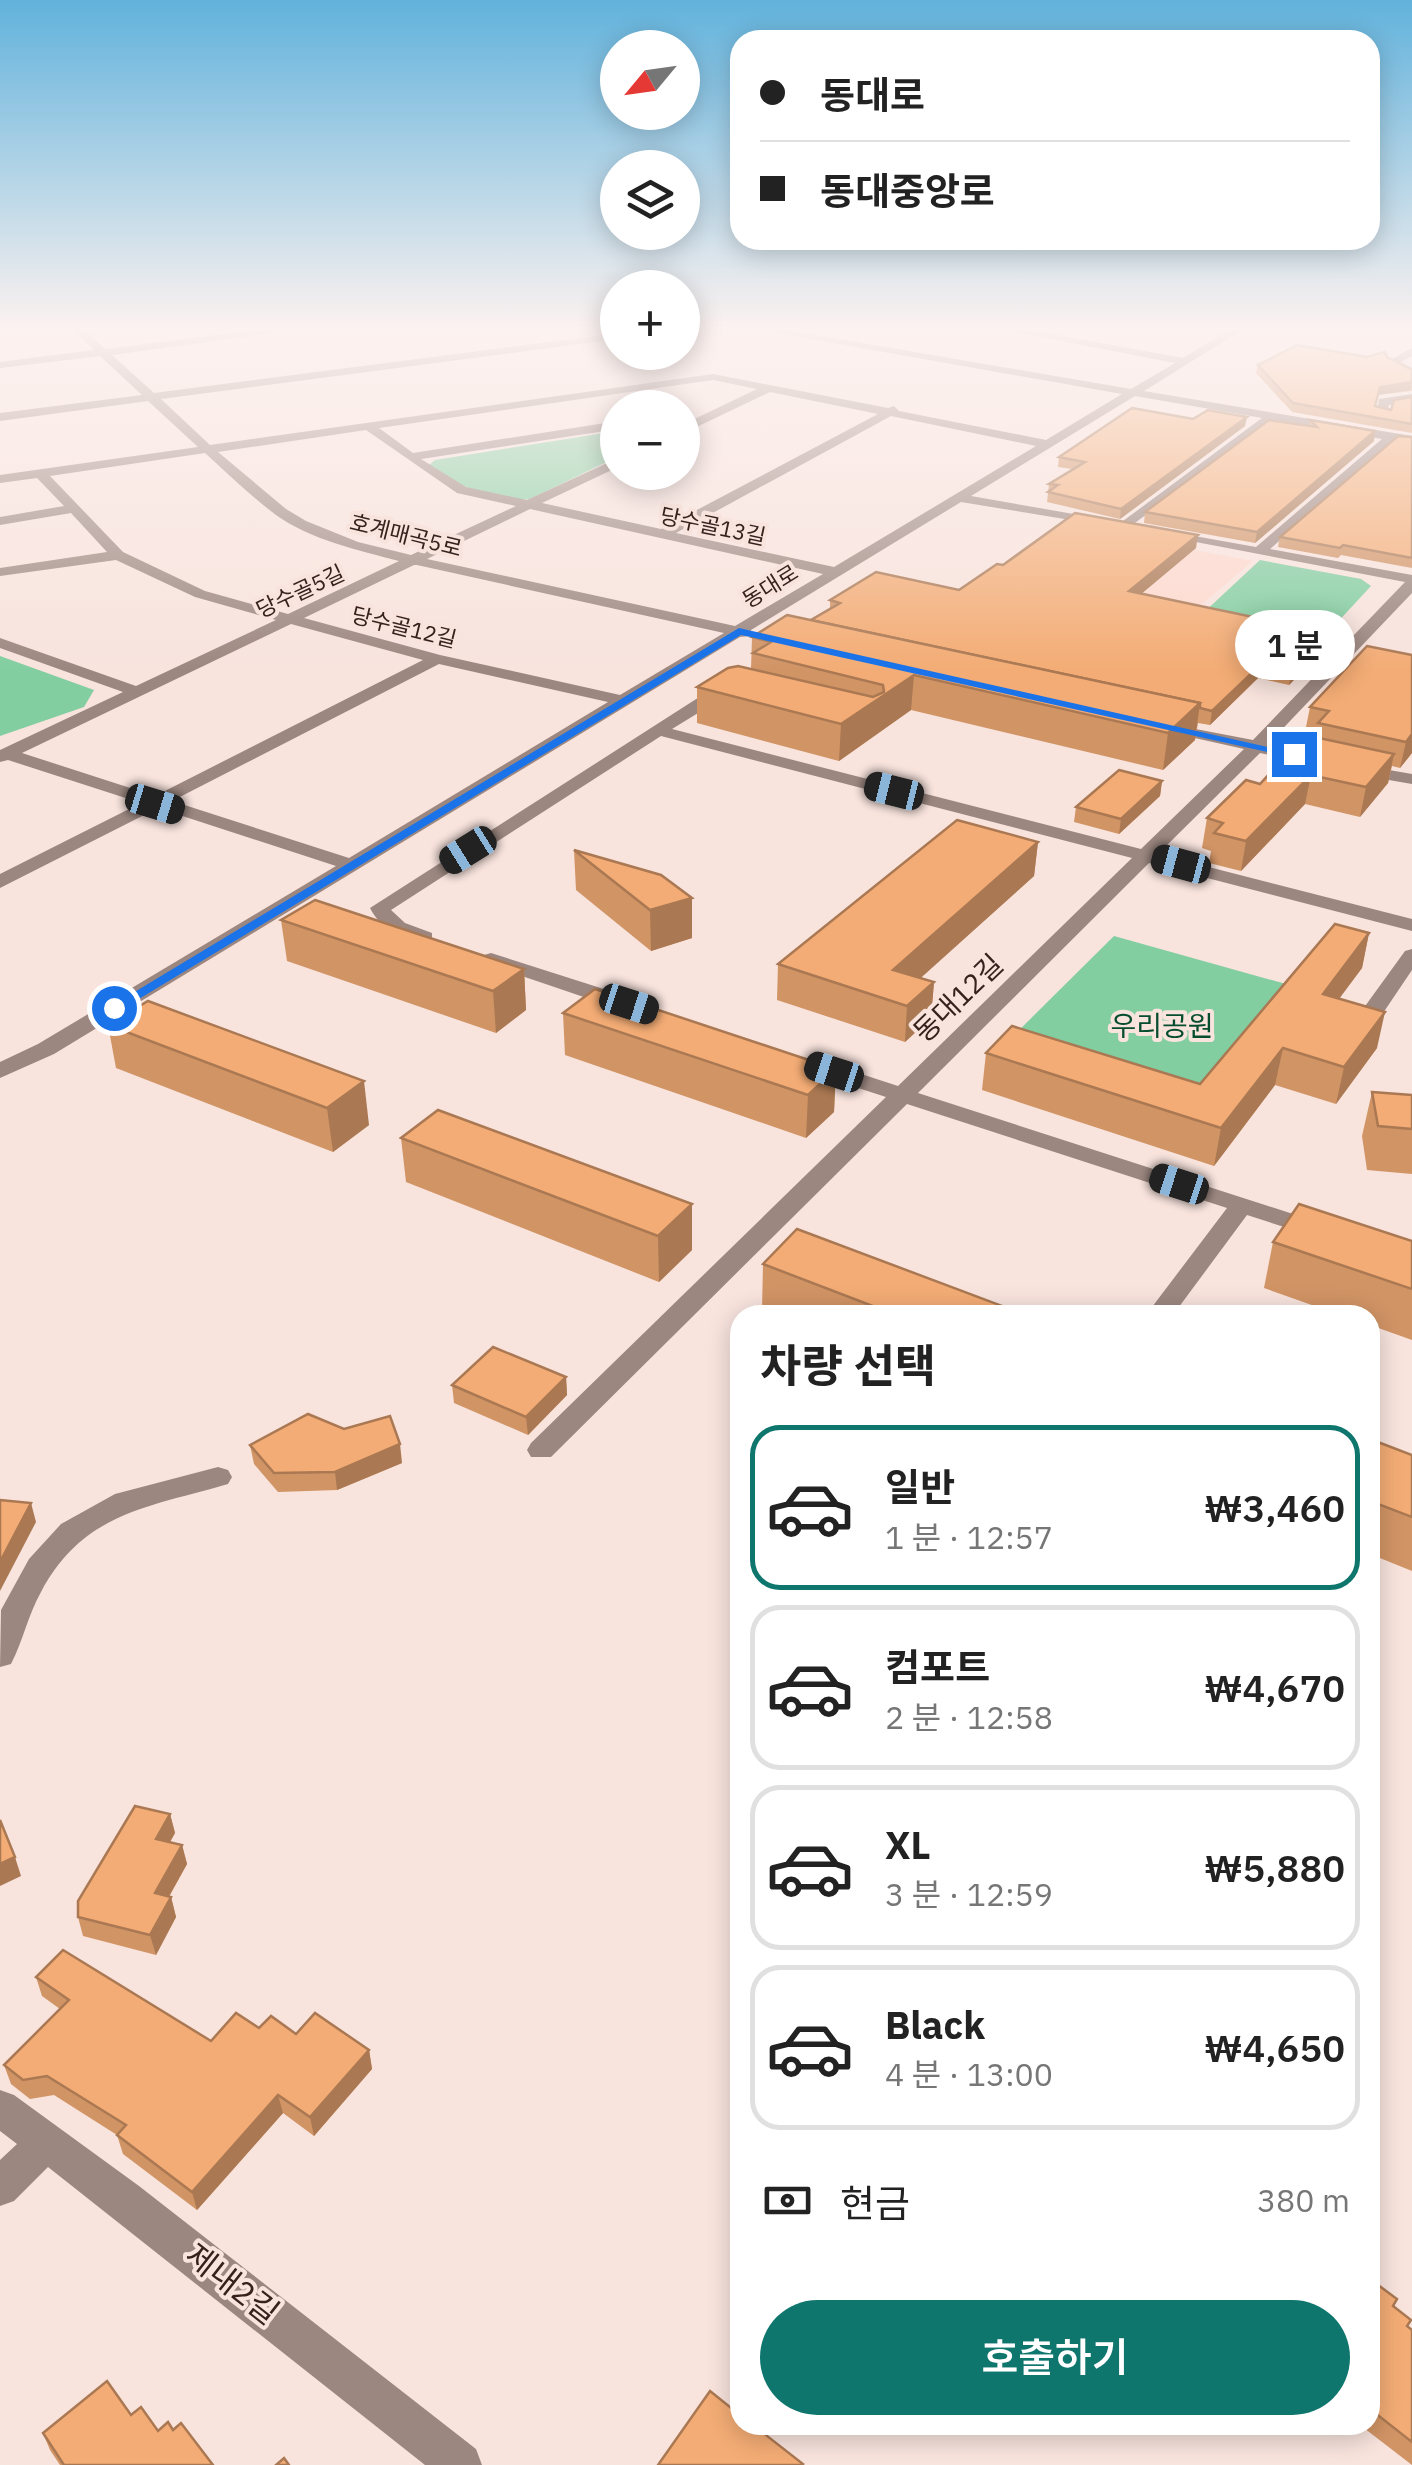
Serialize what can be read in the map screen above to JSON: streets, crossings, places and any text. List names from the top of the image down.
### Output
{
  "streets": {
    "street": [
      "당수골13길",
      "호계매곡5로",
      "동대로",
      "당수골5길",
      "당수골12길",
      "동대12길",
      "제내2길"
    ]
  },
  "crossings": [
    ["당수골13길", "동대로"],
    ["당수골13길", "당수골5길"],
    ["호계매곡5로", "동대로"],
    ["호계매곡5로", "당수골5길"],
    ["동대로", "당수골12길"],
    ["당수골5길", "당수골12길"]
  ],
  "parks": ["우리공원"],
  "north": "bottom left",
  "page": {
    "map_buttons": ["+", "−"],
    "banner": ["동대로", "동대중앙로"],
    "bubble": "1 분",
    "heading": "차량 선택",
    "list": [
      {
        "name": "일반",
        "note": "1 분 · 12:57",
        "value": "₩3,460"
      },
      {
        "name": "컴포트",
        "note": "2 분 · 12:58",
        "value": "₩4,670"
      },
      {
        "name": "XL",
        "note": "3 분 · 12:59",
        "value": "₩5,880"
      },
      {
        "name": "Black",
        "note": "4 분 · 13:00",
        "value": "₩4,650"
      }
    ],
    "pay": ["현금", "380 m"],
    "buttons": "호출하기"
  }
}
